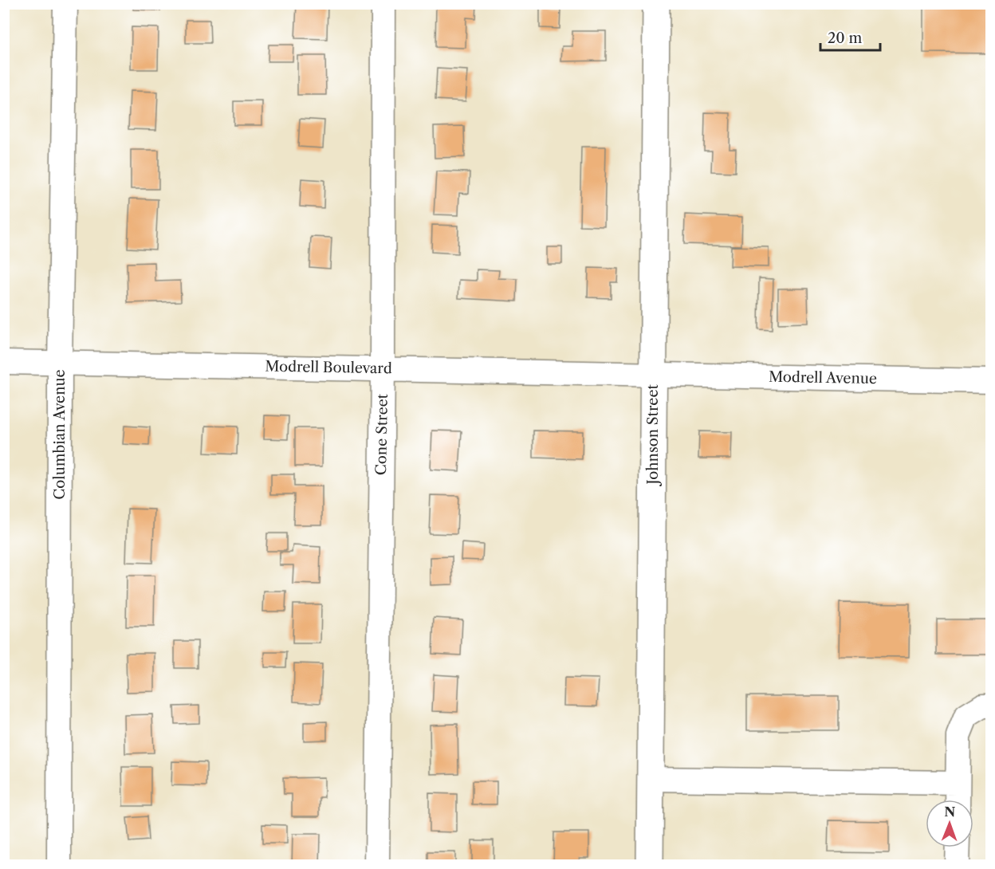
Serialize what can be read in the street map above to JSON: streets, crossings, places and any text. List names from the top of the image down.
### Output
{
  "streets": {
    "street": [
      "Modrell Boulevard",
      "Modrell Avenue",
      "Columbian Avenue",
      "Cone Street",
      "Johnson Street"
    ]
  },
  "crossings": [
    ["Modrell Boulevard", "Modrell Avenue"],
    ["Modrell Boulevard", "Columbian Avenue"],
    ["Modrell Boulevard", "Cone Street"],
    ["Modrell Boulevard", "Johnson Street"],
    ["Modrell Avenue", "Johnson Street"]
  ],
  "scale_bar": "20 m",
  "north": "top"
}
